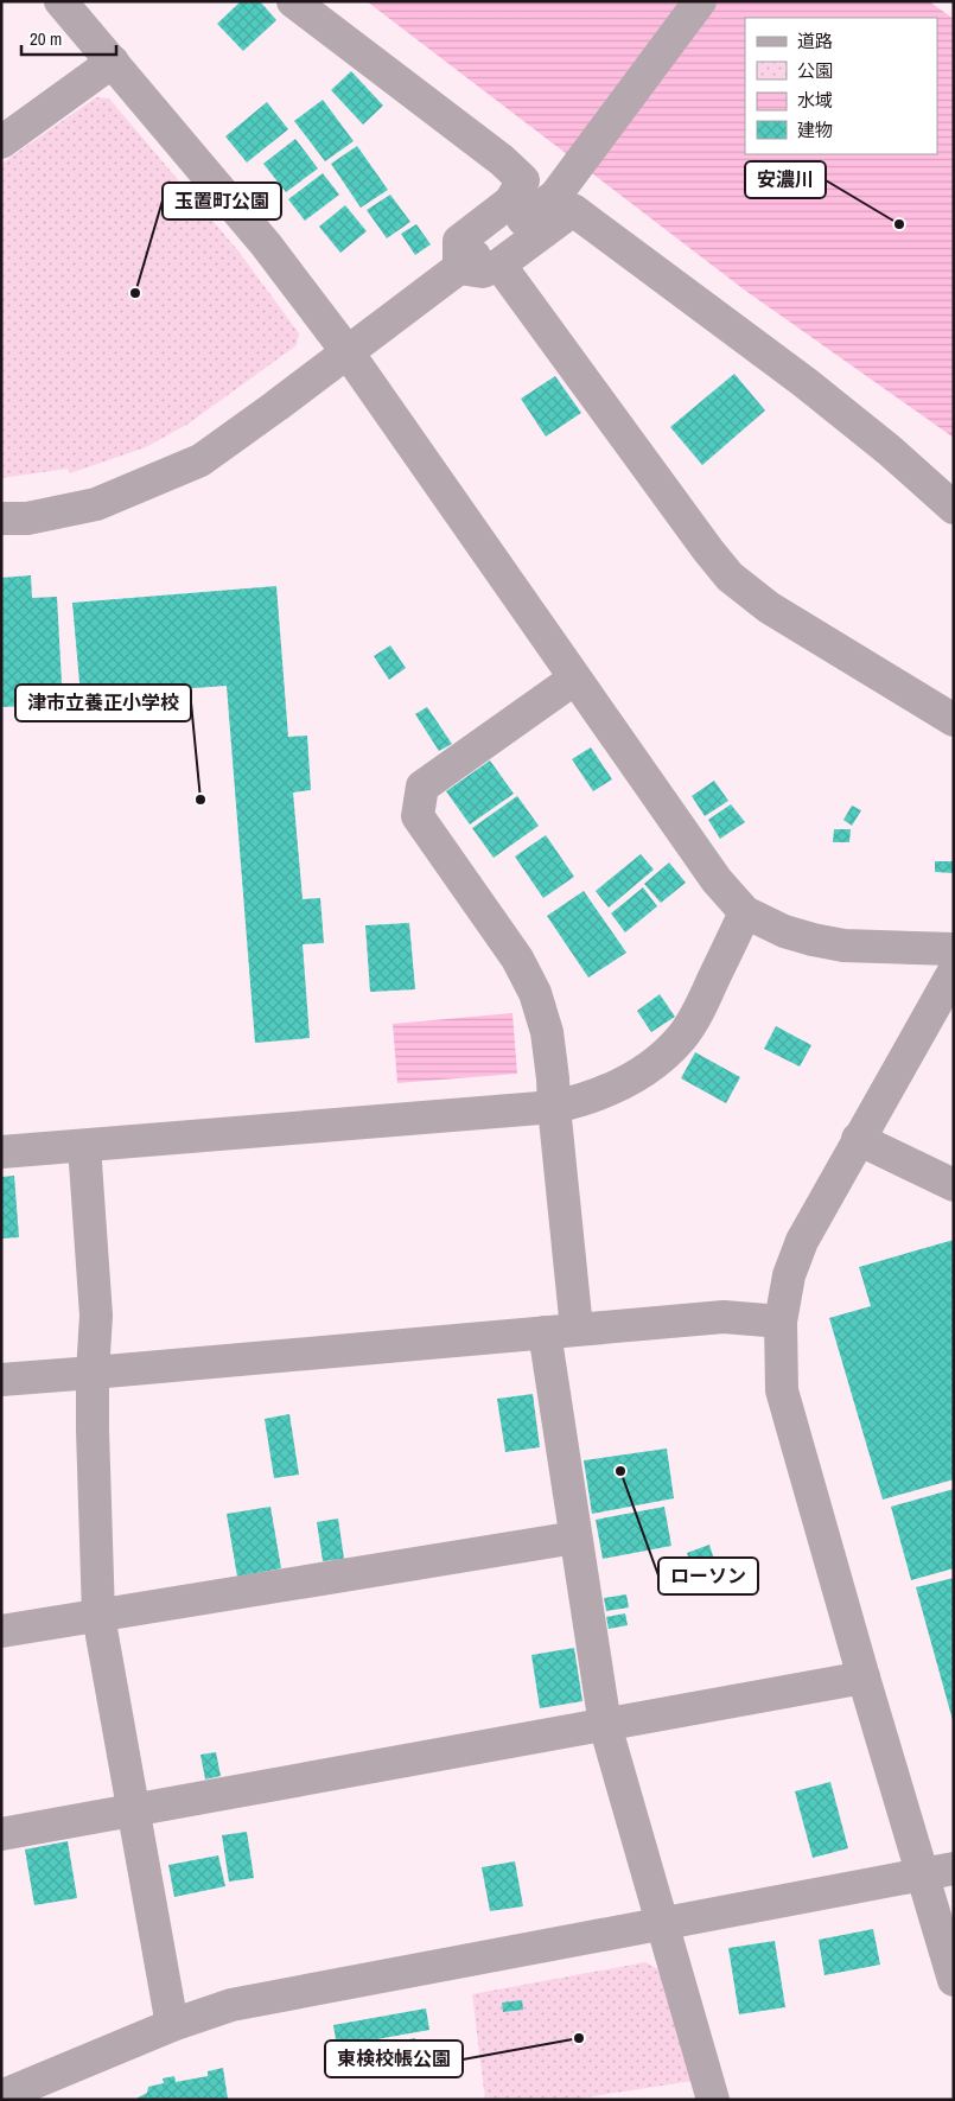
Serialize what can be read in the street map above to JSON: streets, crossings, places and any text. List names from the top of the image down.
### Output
{
  "places": [
    "安濃川",
    "玉置町公園",
    "津市立養正小学校",
    "ローソン",
    "東検校帳公園"
  ],
  "legend": [
    "道路",
    "公園",
    "水域",
    "建物"
  ],
  "scale_bar": "20 m"
}
